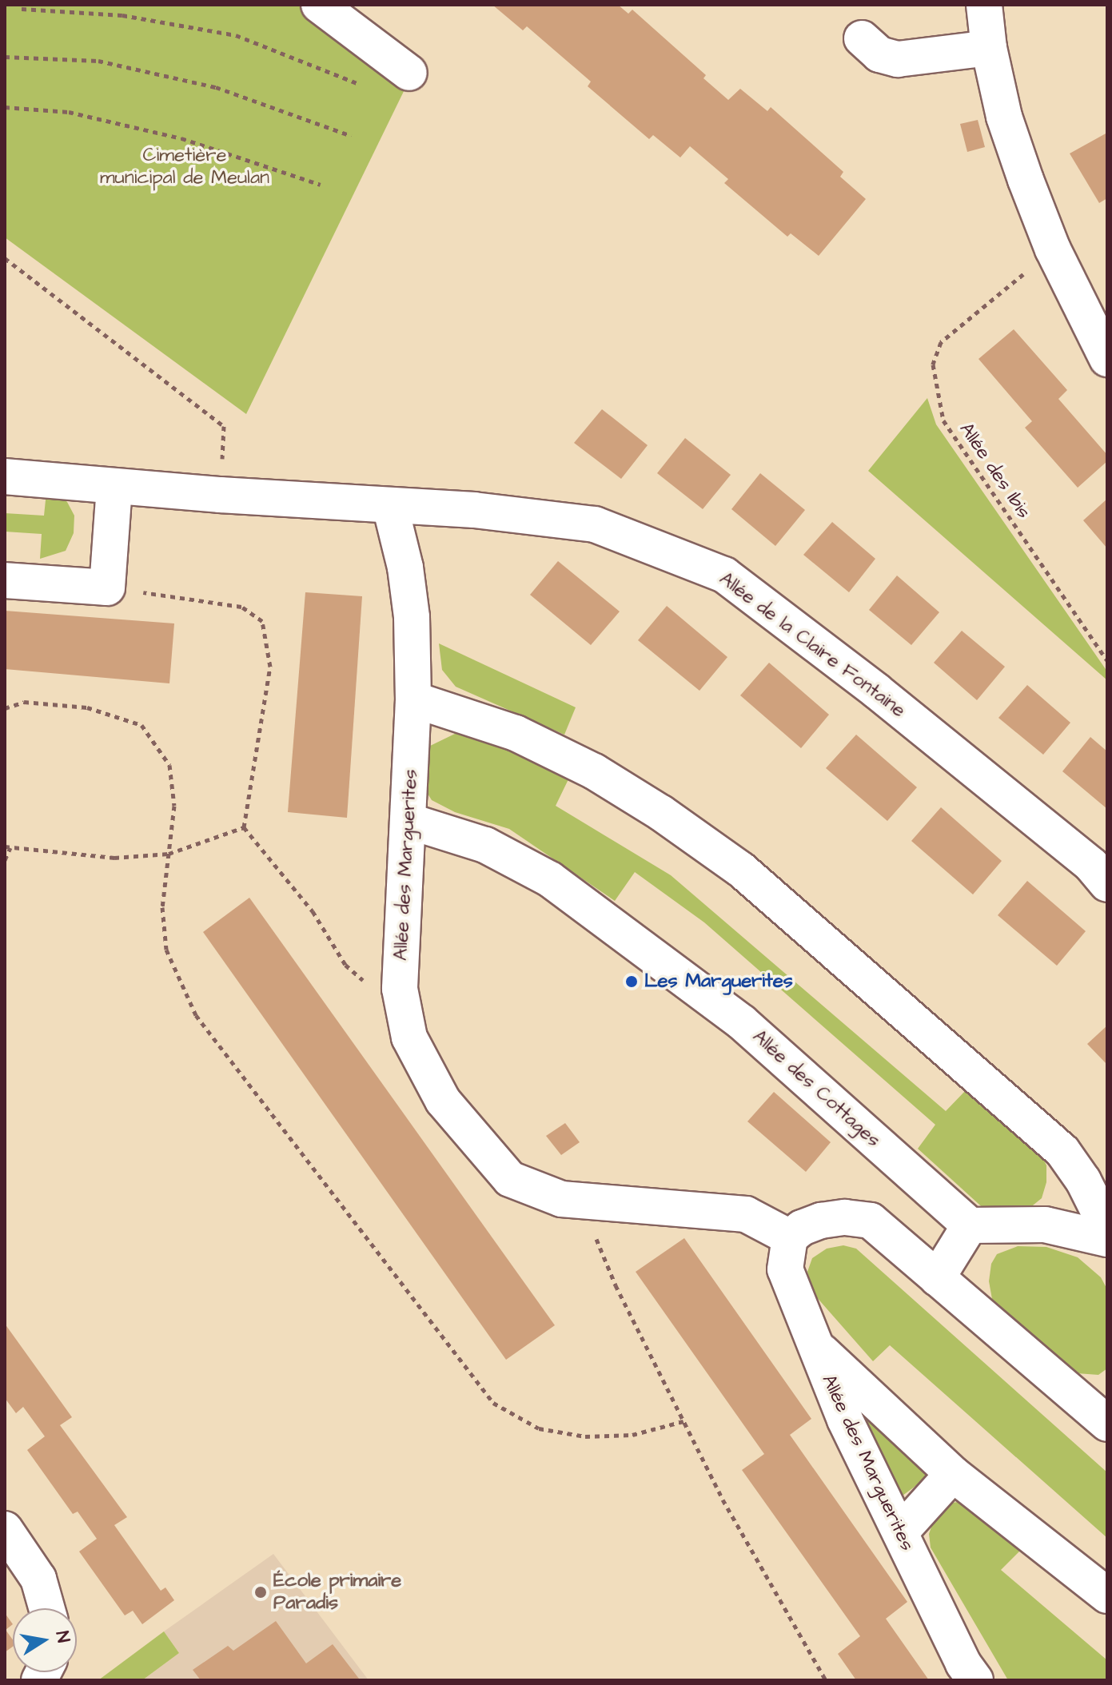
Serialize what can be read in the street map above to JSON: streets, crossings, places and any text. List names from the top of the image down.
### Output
{
  "streets": {
    "street": ["Allée de la Claire Fontaine", "Allée des Marguerites", "Allée des Cottages"],
    "path": ["Allée des Ibis"]
  },
  "crossings": [
    ["Allée de la Claire Fontaine", "Allée des Marguerites"],
    ["Allée des Marguerites", "Allée des Cottages"]
  ],
  "parks": ["Cimetière municipal de Meulan"],
  "places": ["Les Marguerites", "École primaire Paradis"],
  "north": "right"
}
